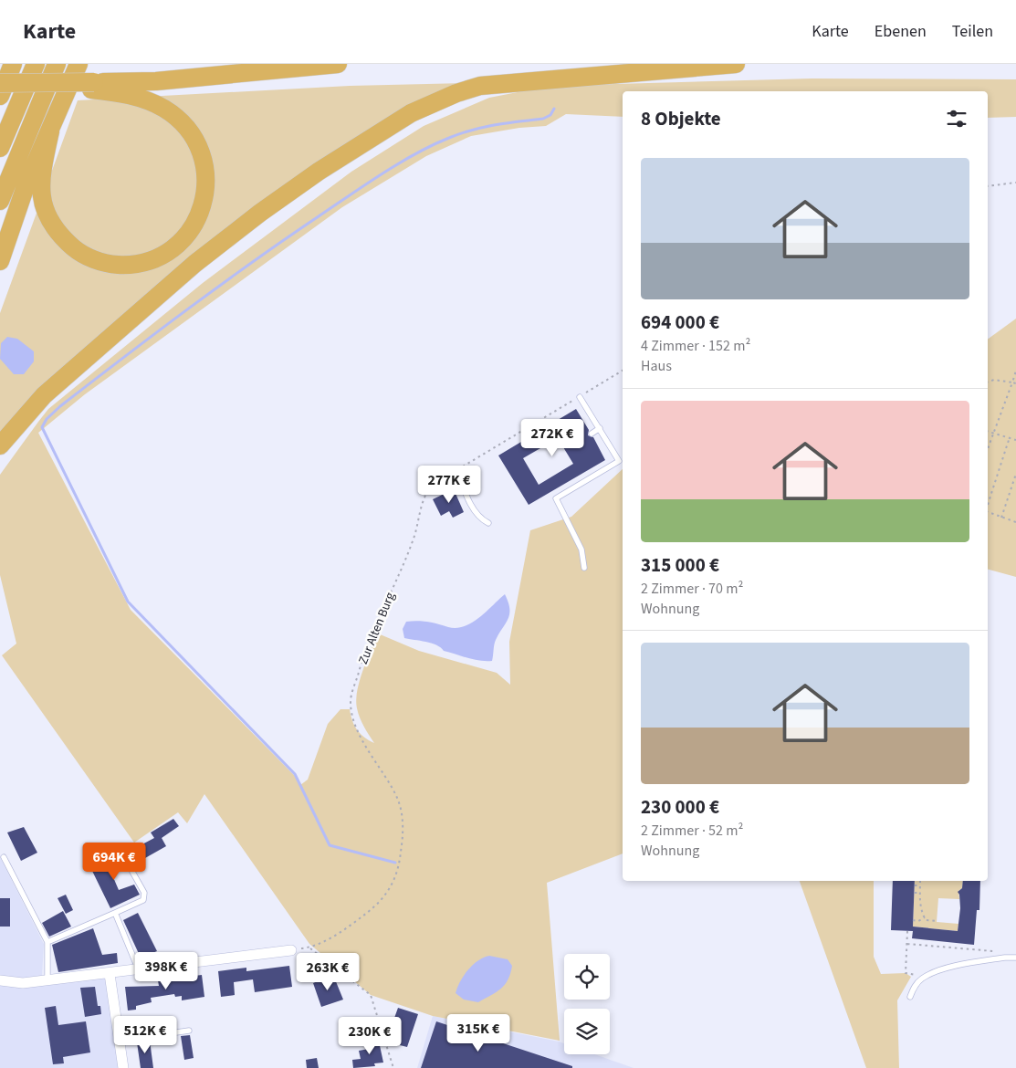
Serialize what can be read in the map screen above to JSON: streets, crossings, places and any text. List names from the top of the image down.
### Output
{
  "streets": {
    "path": ["Zur Alten Burg"]
  },
  "page": {
    "header": "Karte",
    "nav": ["Karte", "Ebenen", "Teilen"],
    "heading": "8 Objekte",
    "list": [
      {
        "name": "694 000 €",
        "note": "4 Zimmer · 152 m² · Haus"
      },
      {
        "name": "315 000 €",
        "note": "2 Zimmer · 70 m² · Wohnung"
      },
      {
        "name": "230 000 €",
        "note": "2 Zimmer · 52 m² · Wohnung"
      }
    ],
    "price": [
      "272K €",
      "277K €",
      "694K €",
      "398K €",
      "263K €",
      "315K €",
      "512K €",
      "230K €"
    ]
  }
}
